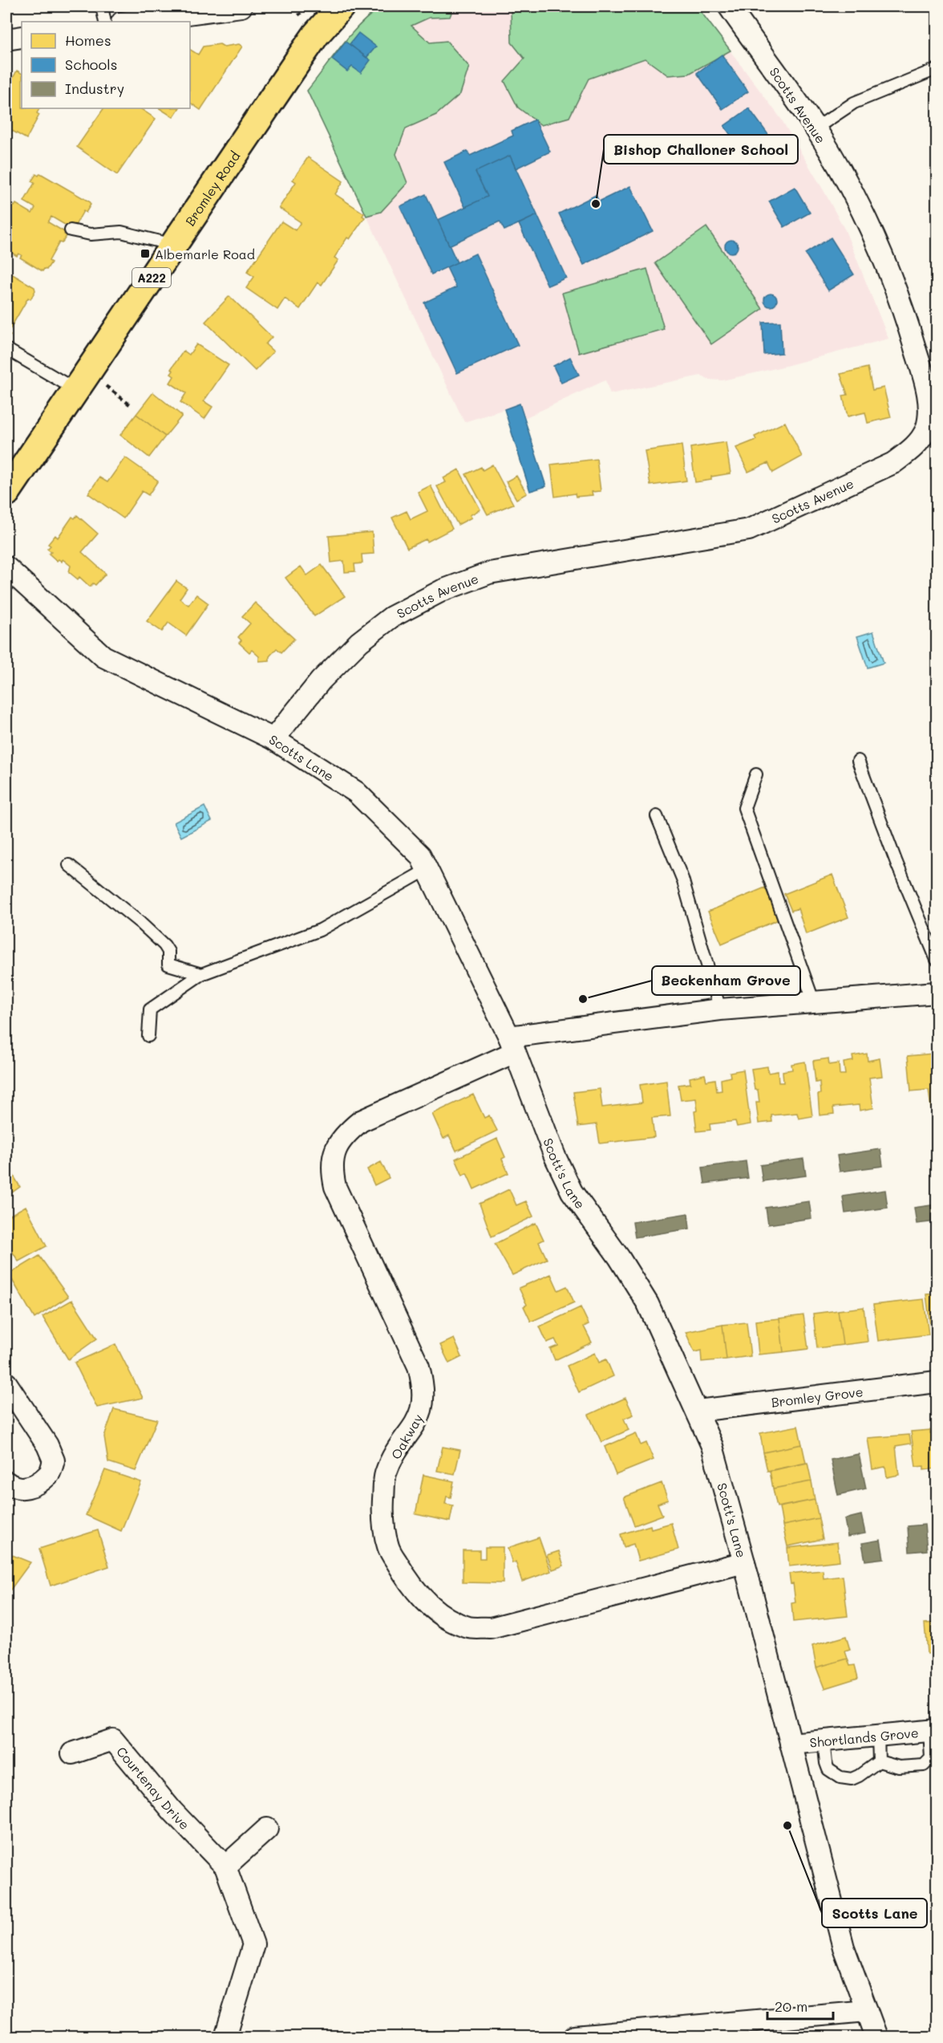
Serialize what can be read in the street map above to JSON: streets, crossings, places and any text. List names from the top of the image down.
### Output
{
  "streets": {
    "main road": ["Bromley Road", "A222"],
    "street": [
      "Scotts Avenue",
      "Scotts Lane",
      "Scott's Lane",
      "Bromley Grove",
      "Oakway",
      "Shortlands Grove",
      "Courtenay Drive"
    ]
  },
  "crossings": [
    ["Scotts Avenue", "Scotts Lane"],
    ["Scotts Lane", "Scott's Lane"],
    ["Scotts Lane", "Oakway"],
    ["Scott's Lane", "Bromley Grove"],
    ["Scott's Lane", "Oakway"],
    ["Scott's Lane", "Shortlands Grove"]
  ],
  "places": {
    "other": ["Bishop Challoner School", "Beckenham Grove", "Scotts Lane"],
    "transit": ["Albemarle Road"]
  },
  "legend": ["Homes", "Schools", "Industry"],
  "scale_bar": "20 m"
}
